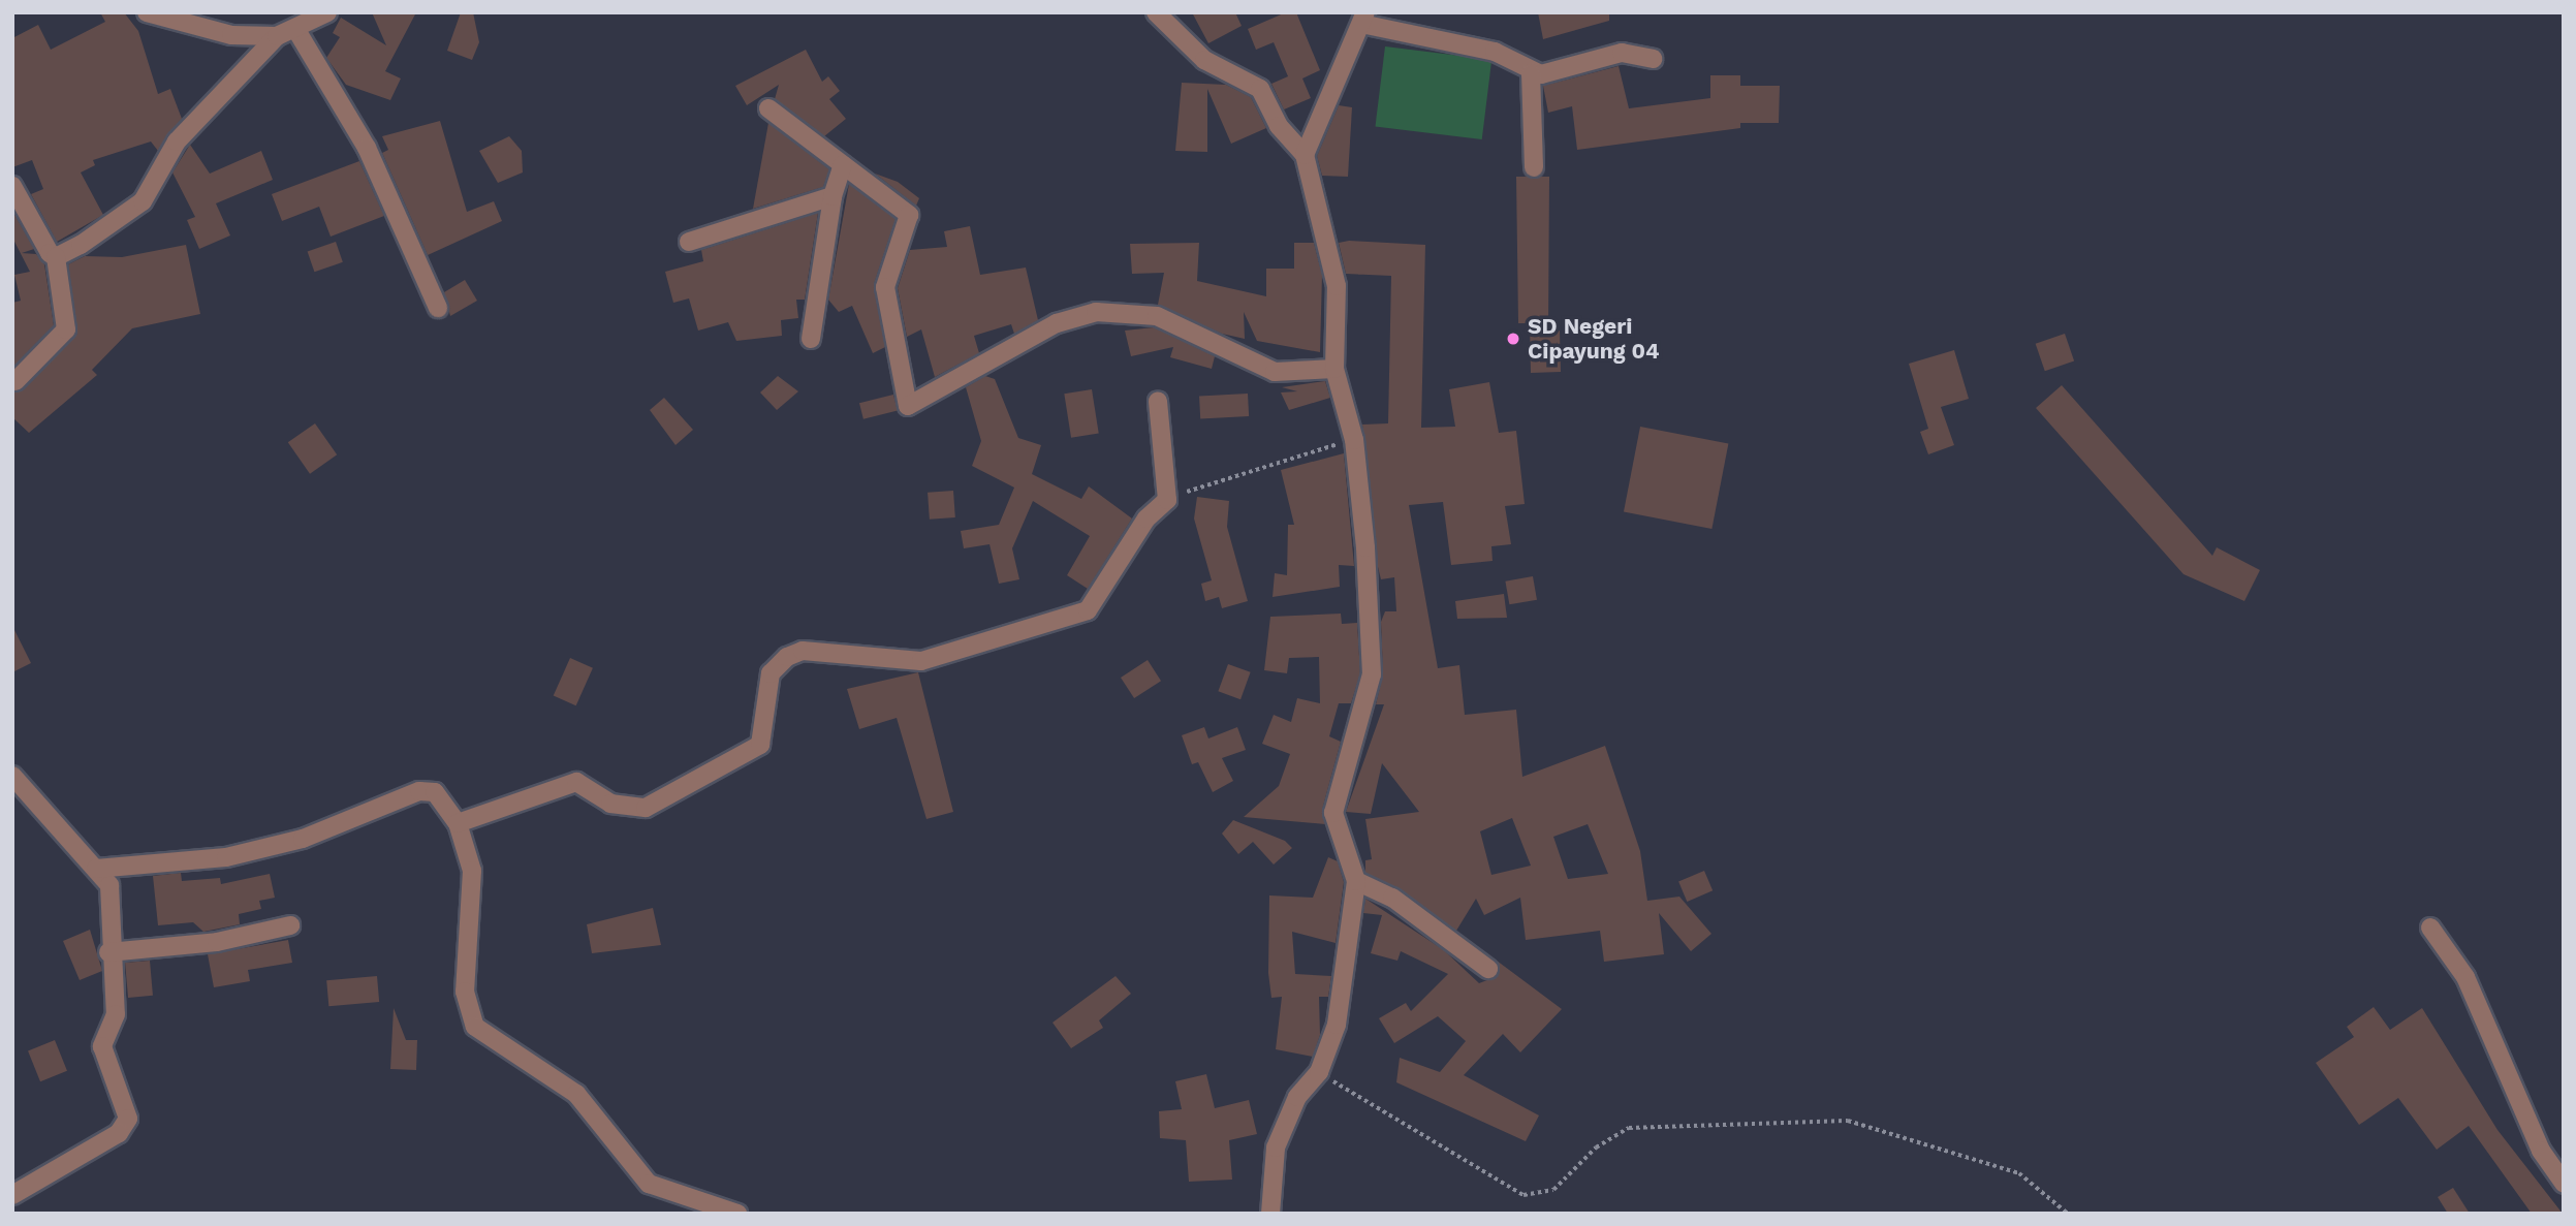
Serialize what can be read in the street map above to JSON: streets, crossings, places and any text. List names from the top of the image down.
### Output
{
  "places": ["SD Negeri Cipayung 04"]
}
